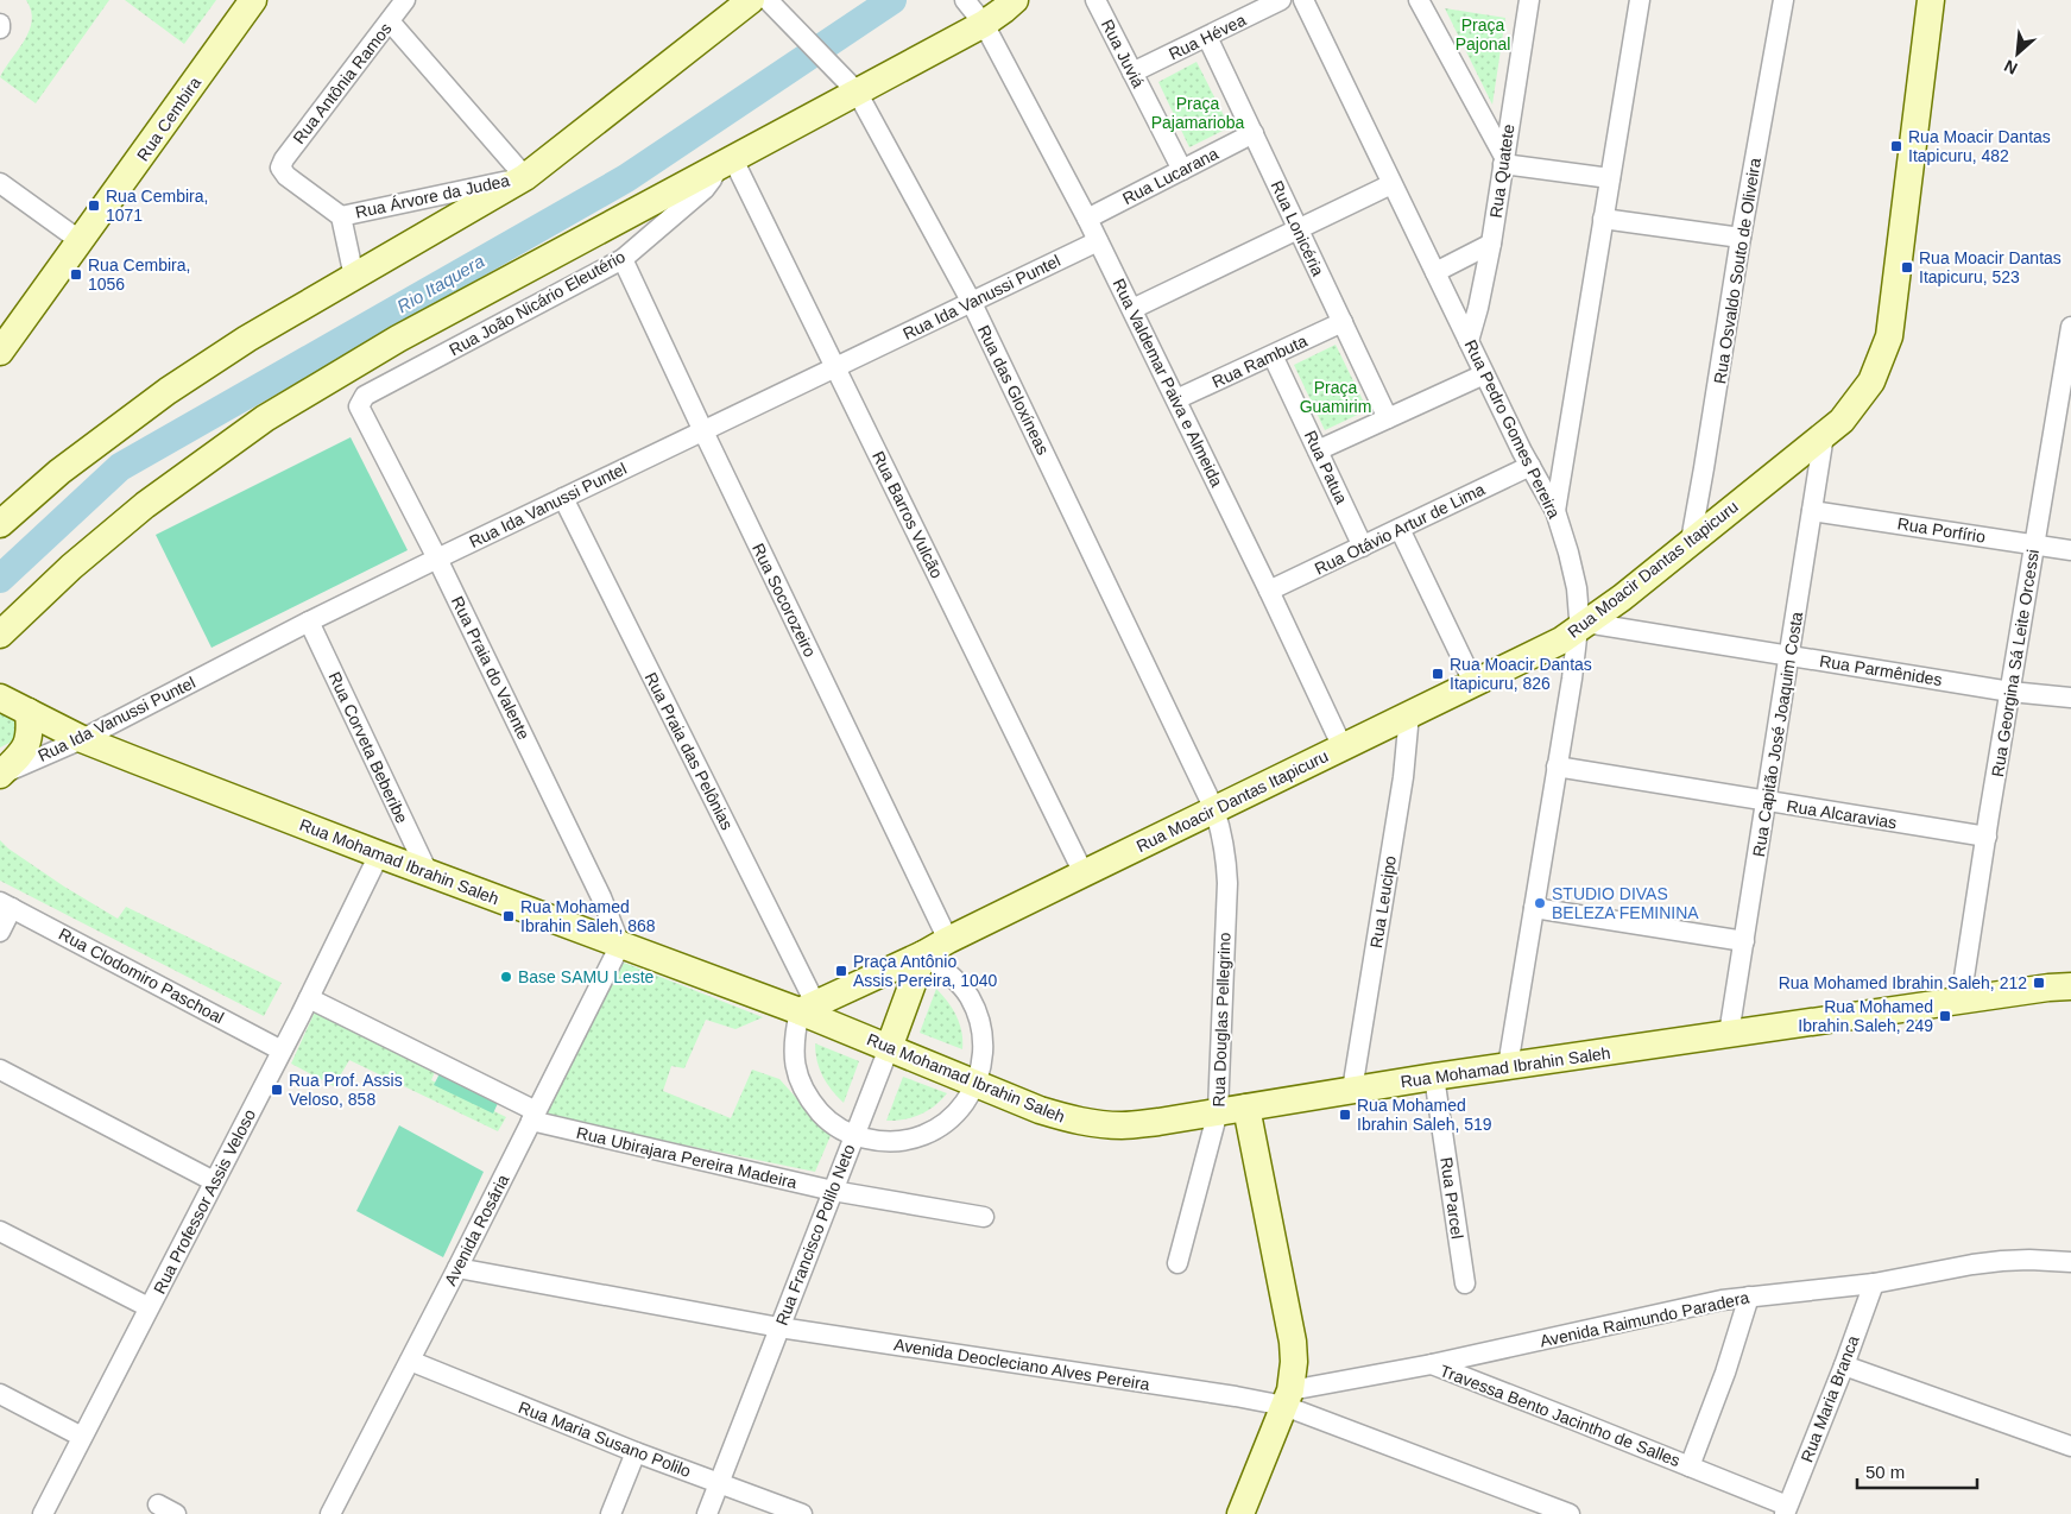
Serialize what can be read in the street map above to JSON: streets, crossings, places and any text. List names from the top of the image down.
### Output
{
  "streets": {
    "street": [
      "Rua Hévea",
      "Rua Juviá",
      "Rua Antônia Ramos",
      "Rua Cembira",
      "Rua Quatete",
      "Rua Lucarana",
      "Rua Árvore da Judea",
      "Rua Lonicéria",
      "Rua Osvaldo Souto de Oliveira",
      "Rua Ida Vanussi Puntel",
      "Rua João Nicário Eleutério",
      "Rua Rambuta",
      "Rua Valdemar Paiva e Almeida",
      "Rua das Gloxíneas",
      "Rua Pedro Gomes Pereira",
      "Rua Patua",
      "Rua Barros Vulcão",
      "Rua Otávio Artur de Lima",
      "Rua Porfírio",
      "Rua Moacir Dantas Itapicuru",
      "Rua Socorozeiro",
      "Rua Georgina Sá Leite Orcessi",
      "Rua Praia do Valente",
      "Rua Parmênides",
      "Rua Capitão José Joaquim Costa",
      "Rua Corveta Beberibe",
      "Rua Praia das Pelônias",
      "Rua Alcaravias",
      "Rua Mohamad Ibrahin Saleh",
      "Rua Leucipo",
      "Rua Clodomiro Paschoal",
      "Rua Douglas Pellegrino",
      "Rua Ubirajara Pereira Madeira",
      "Rua Parcel",
      "Rua Professor Assis Veloso",
      "Avenida Rosária",
      "Rua Francisco Polilo Neto",
      "Avenida Raimundo Paradera",
      "Avenida Deocleciano Alves Pereira",
      "Rua Maria Branca",
      "Travessa Bento Jacintho de Salles",
      "Rua Maria Susano Polilo"
    ]
  },
  "crossings": [
    ["Rua Hévea", "Rua Juviá"],
    ["Rua Hévea", "Rua Lonicéria"],
    ["Rua Juviá", "Rua Lucarana"],
    ["Rua Antônia Ramos", "Rua Árvore da Judea"],
    ["Rua Quatete", "Rua Pedro Gomes Pereira"],
    ["Rua Lucarana", "Rua Lonicéria"],
    ["Rua Lucarana", "Rua Valdemar Paiva e Almeida"],
    ["Rua Lonicéria", "Rua Rambuta"],
    ["Rua Osvaldo Souto de Oliveira", "Rua Moacir Dantas Itapicuru"],
    ["Rua Ida Vanussi Puntel", "Rua Valdemar Paiva e Almeida"],
    ["Rua Ida Vanussi Puntel", "Rua das Gloxíneas"],
    ["Rua Ida Vanussi Puntel", "Rua Barros Vulcão"],
    ["Rua Ida Vanussi Puntel", "Rua Socorozeiro"],
    ["Rua Ida Vanussi Puntel", "Rua Praia do Valente"],
    ["Rua Ida Vanussi Puntel", "Rua Corveta Beberibe"],
    ["Rua Ida Vanussi Puntel", "Rua Praia das Pelônias"],
    ["Rua Ida Vanussi Puntel", "Rua Mohamad Ibrahin Saleh"],
    ["Rua João Nicário Eleutério", "Rua Barros Vulcão"],
    ["Rua João Nicário Eleutério", "Rua Socorozeiro"],
    ["Rua João Nicário Eleutério", "Rua Praia do Valente"],
    ["Rua Rambuta", "Rua Valdemar Paiva e Almeida"],
    ["Rua Rambuta", "Rua Patua"],
    ["Rua Valdemar Paiva e Almeida", "Rua Otávio Artur de Lima"],
    ["Rua Valdemar Paiva e Almeida", "Rua Moacir Dantas Itapicuru"],
    ["Rua das Gloxíneas", "Rua Moacir Dantas Itapicuru"],
    ["Rua das Gloxíneas", "Rua Douglas Pellegrino"],
    ["Rua Pedro Gomes Pereira", "Rua Otávio Artur de Lima"],
    ["Rua Pedro Gomes Pereira", "Rua Moacir Dantas Itapicuru"],
    ["Rua Pedro Gomes Pereira", "Rua Parmênides"],
    ["Rua Pedro Gomes Pereira", "Rua Alcaravias"],
    ["Rua Pedro Gomes Pereira", "Rua Mohamad Ibrahin Saleh"],
    ["Rua Patua", "Rua Otávio Artur de Lima"],
    ["Rua Barros Vulcão", "Rua Moacir Dantas Itapicuru"],
    ["Rua Porfírio", "Rua Georgina Sá Leite Orcessi"],
    ["Rua Porfírio", "Rua Capitão José Joaquim Costa"],
    ["Rua Moacir Dantas Itapicuru", "Rua Socorozeiro"],
    ["Rua Moacir Dantas Itapicuru", "Rua Parmênides"],
    ["Rua Moacir Dantas Itapicuru", "Rua Capitão José Joaquim Costa"],
    ["Rua Moacir Dantas Itapicuru", "Rua Praia das Pelônias"],
    ["Rua Moacir Dantas Itapicuru", "Rua Mohamad Ibrahin Saleh"],
    ["Rua Moacir Dantas Itapicuru", "Rua Leucipo"],
    ["Rua Moacir Dantas Itapicuru", "Rua Douglas Pellegrino"],
    ["Rua Moacir Dantas Itapicuru", "Rua Francisco Polilo Neto"],
    ["Rua Georgina Sá Leite Orcessi", "Rua Parmênides"],
    ["Rua Georgina Sá Leite Orcessi", "Rua Alcaravias"],
    ["Rua Georgina Sá Leite Orcessi", "Rua Mohamad Ibrahin Saleh"],
    ["Rua Praia do Valente", "Rua Mohamad Ibrahin Saleh"],
    ["Rua Praia do Valente", "Avenida Rosária"],
    ["Rua Parmênides", "Rua Capitão José Joaquim Costa"],
    ["Rua Capitão José Joaquim Costa", "Rua Alcaravias"],
    ["Rua Capitão José Joaquim Costa", "Rua Mohamad Ibrahin Saleh"],
    ["Rua Corveta Beberibe", "Rua Mohamad Ibrahin Saleh"],
    ["Rua Praia das Pelônias", "Rua Mohamad Ibrahin Saleh"],
    ["Rua Mohamad Ibrahin Saleh", "Rua Leucipo"],
    ["Rua Mohamad Ibrahin Saleh", "Rua Douglas Pellegrino"],
    ["Rua Mohamad Ibrahin Saleh", "Rua Parcel"],
    ["Rua Mohamad Ibrahin Saleh", "Rua Professor Assis Veloso"],
    ["Rua Mohamad Ibrahin Saleh", "Avenida Rosária"],
    ["Rua Mohamad Ibrahin Saleh", "Rua Francisco Polilo Neto"],
    ["Rua Clodomiro Paschoal", "Rua Professor Assis Veloso"],
    ["Rua Ubirajara Pereira Madeira", "Rua Professor Assis Veloso"],
    ["Rua Ubirajara Pereira Madeira", "Avenida Rosária"],
    ["Rua Ubirajara Pereira Madeira", "Rua Francisco Polilo Neto"],
    ["Avenida Rosária", "Avenida Deocleciano Alves Pereira"],
    ["Avenida Rosária", "Rua Maria Susano Polilo"],
    ["Rua Francisco Polilo Neto", "Avenida Deocleciano Alves Pereira"],
    ["Rua Francisco Polilo Neto", "Rua Maria Susano Polilo"],
    ["Avenida Raimundo Paradera", "Avenida Deocleciano Alves Pereira"],
    ["Avenida Raimundo Paradera", "Rua Maria Branca"],
    ["Avenida Raimundo Paradera", "Travessa Bento Jacintho de Salles"],
    ["Rua Maria Branca", "Travessa Bento Jacintho de Salles"]
  ],
  "water": ["Rio Itaquera"],
  "parks": ["Praça Pajonal", "Praça Pajamarioba", "Praça Guamirim"],
  "places": {
    "transit": [
      "Rua Moacir Dantas Itapicuru, 482",
      "Rua Cembira, 1071",
      "Rua Moacir Dantas Itapicuru, 523",
      "Rua Cembira, 1056",
      "Rua Moacir Dantas Itapicuru, 826",
      "Rua Mohamed Ibrahin Saleh, 868",
      "Praça Antônio Assis Pereira, 1040",
      "Rua Mohamed Ibrahin Saleh, 212",
      "Rua Mohamed Ibrahin Saleh, 249",
      "Rua Prof. Assis Veloso, 858",
      "Rua Mohamed Ibrahin Saleh, 519"
    ],
    "other": ["STUDIO DIVAS BELEZA FEMININA", "Base SAMU Leste"]
  },
  "scale_bar": "50 m",
  "north": "bottom left"
}
